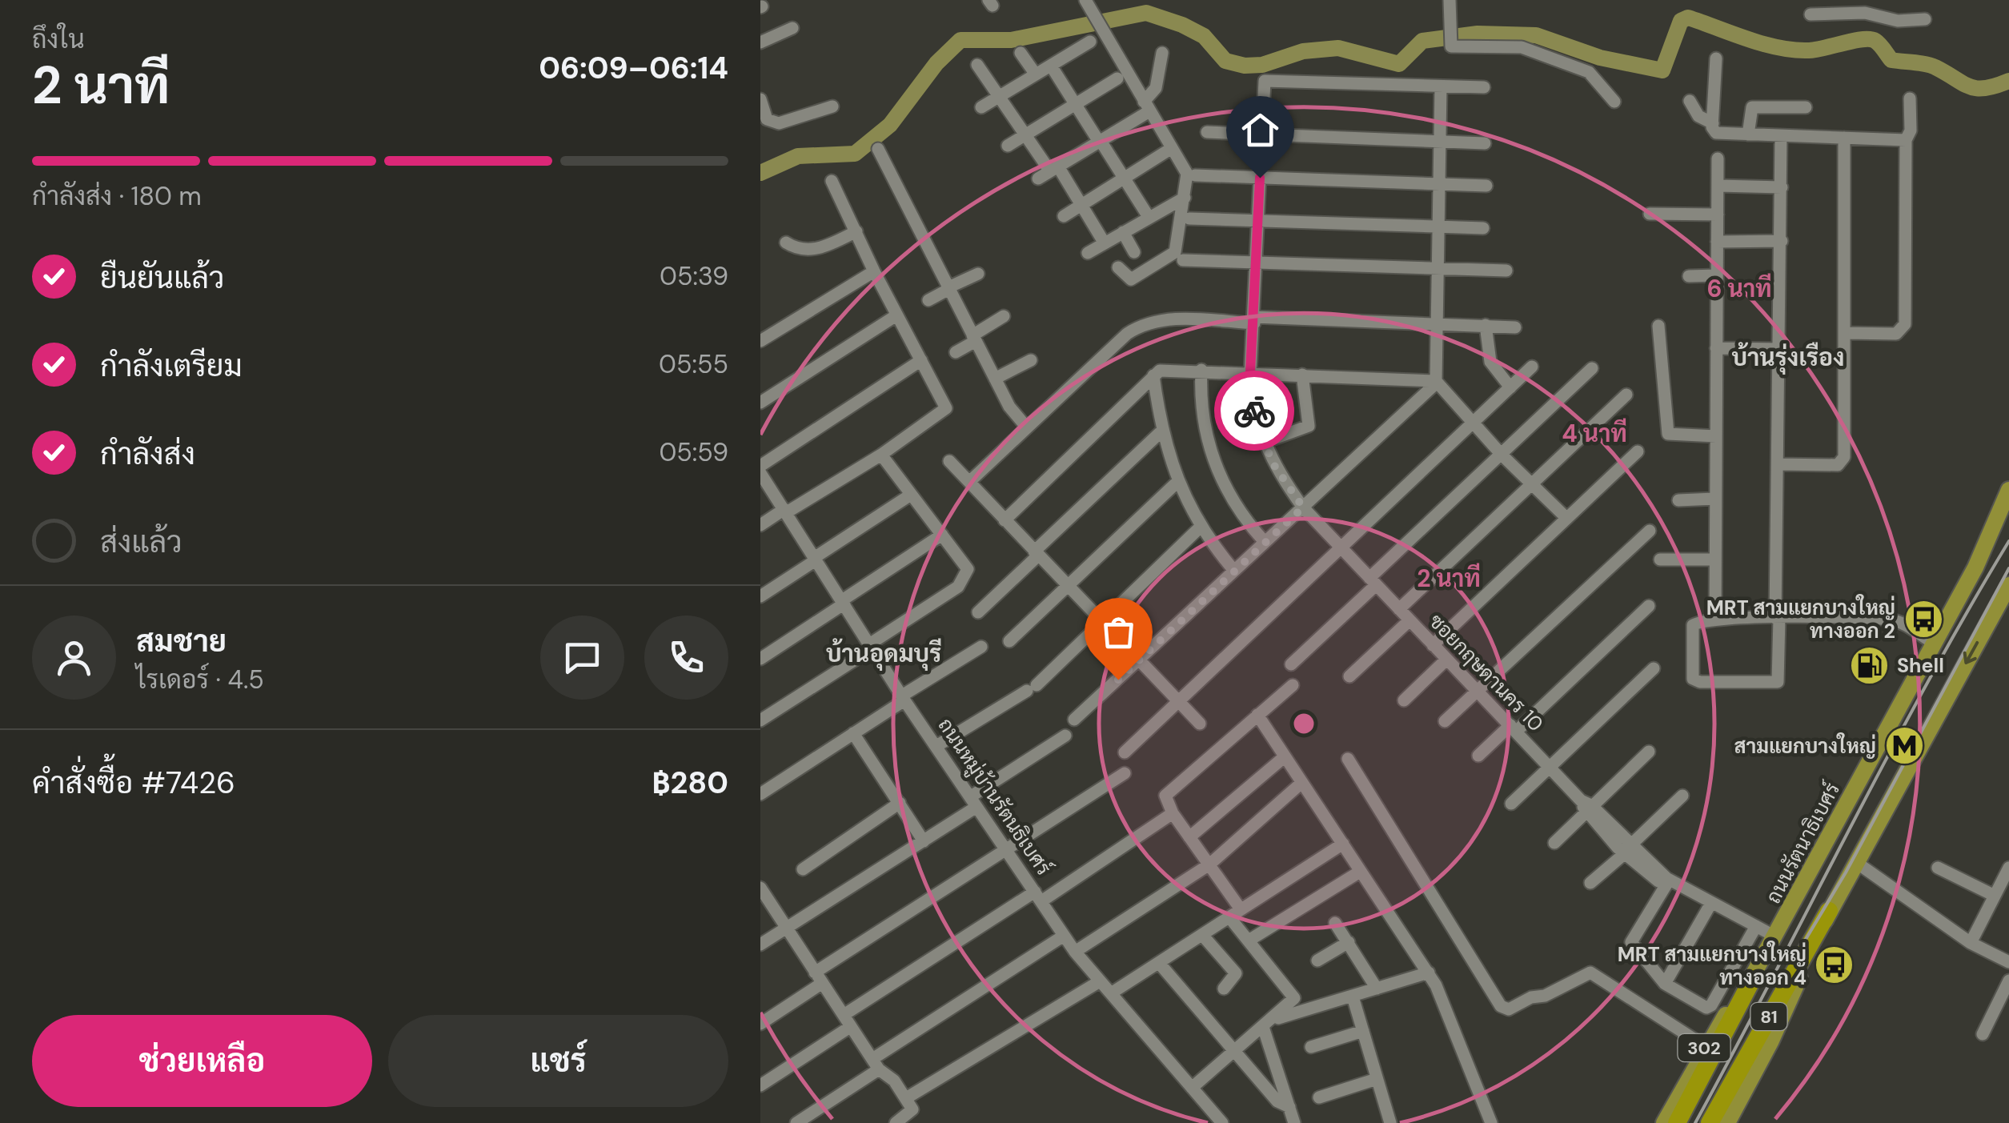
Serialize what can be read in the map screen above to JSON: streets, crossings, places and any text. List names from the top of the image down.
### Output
{
  "streets": {
    "highway": ["81"],
    "main road": ["ถนนรัตนาธิเบศร์", "302"],
    "street": ["ซอยกฤษดานคร 10", "ถนนหมู่บ้านรัตนธิเบศร์"]
  },
  "crossings": [
    ["ซอยกฤษดานคร 10", "ถนนรัตนาธิเบศร์"],
    ["ถนนรัตนาธิเบศร์", "81"]
  ],
  "districts": ["บ้านรุ่งเรือง", "บ้านอุดมบุรี"],
  "places": {
    "bus stop": ["MRT สามแยกบางใหญ่ ทางออก 2", "MRT สามแยกบางใหญ่ ทางออก 4"],
    "fuel station": ["Shell"],
    "metro station": ["สามแยกบางใหญ่"]
  },
  "page": {
    "heading": ["2 นาที", "ถึงใน", "06:09–06:14"],
    "panel": [
      "สมชาย",
      "ไรเดอร์ · 4.5",
      "คำสั่งซื้อ #7426",
      "฿280"
    ],
    "bar": "กำลังส่ง · 180 m",
    "list": [
      ["ยืนยันแล้ว", "05:39"],
      ["กำลังเตรียม", "05:55"],
      ["กำลังส่ง", "05:59"],
      "ส่งแล้ว"
    ],
    "buttons": ["ช่วยเหลือ", "แชร์"]
  },
  "rings": ["6 นาที", "4 นาที", "2 นาที"]
}
